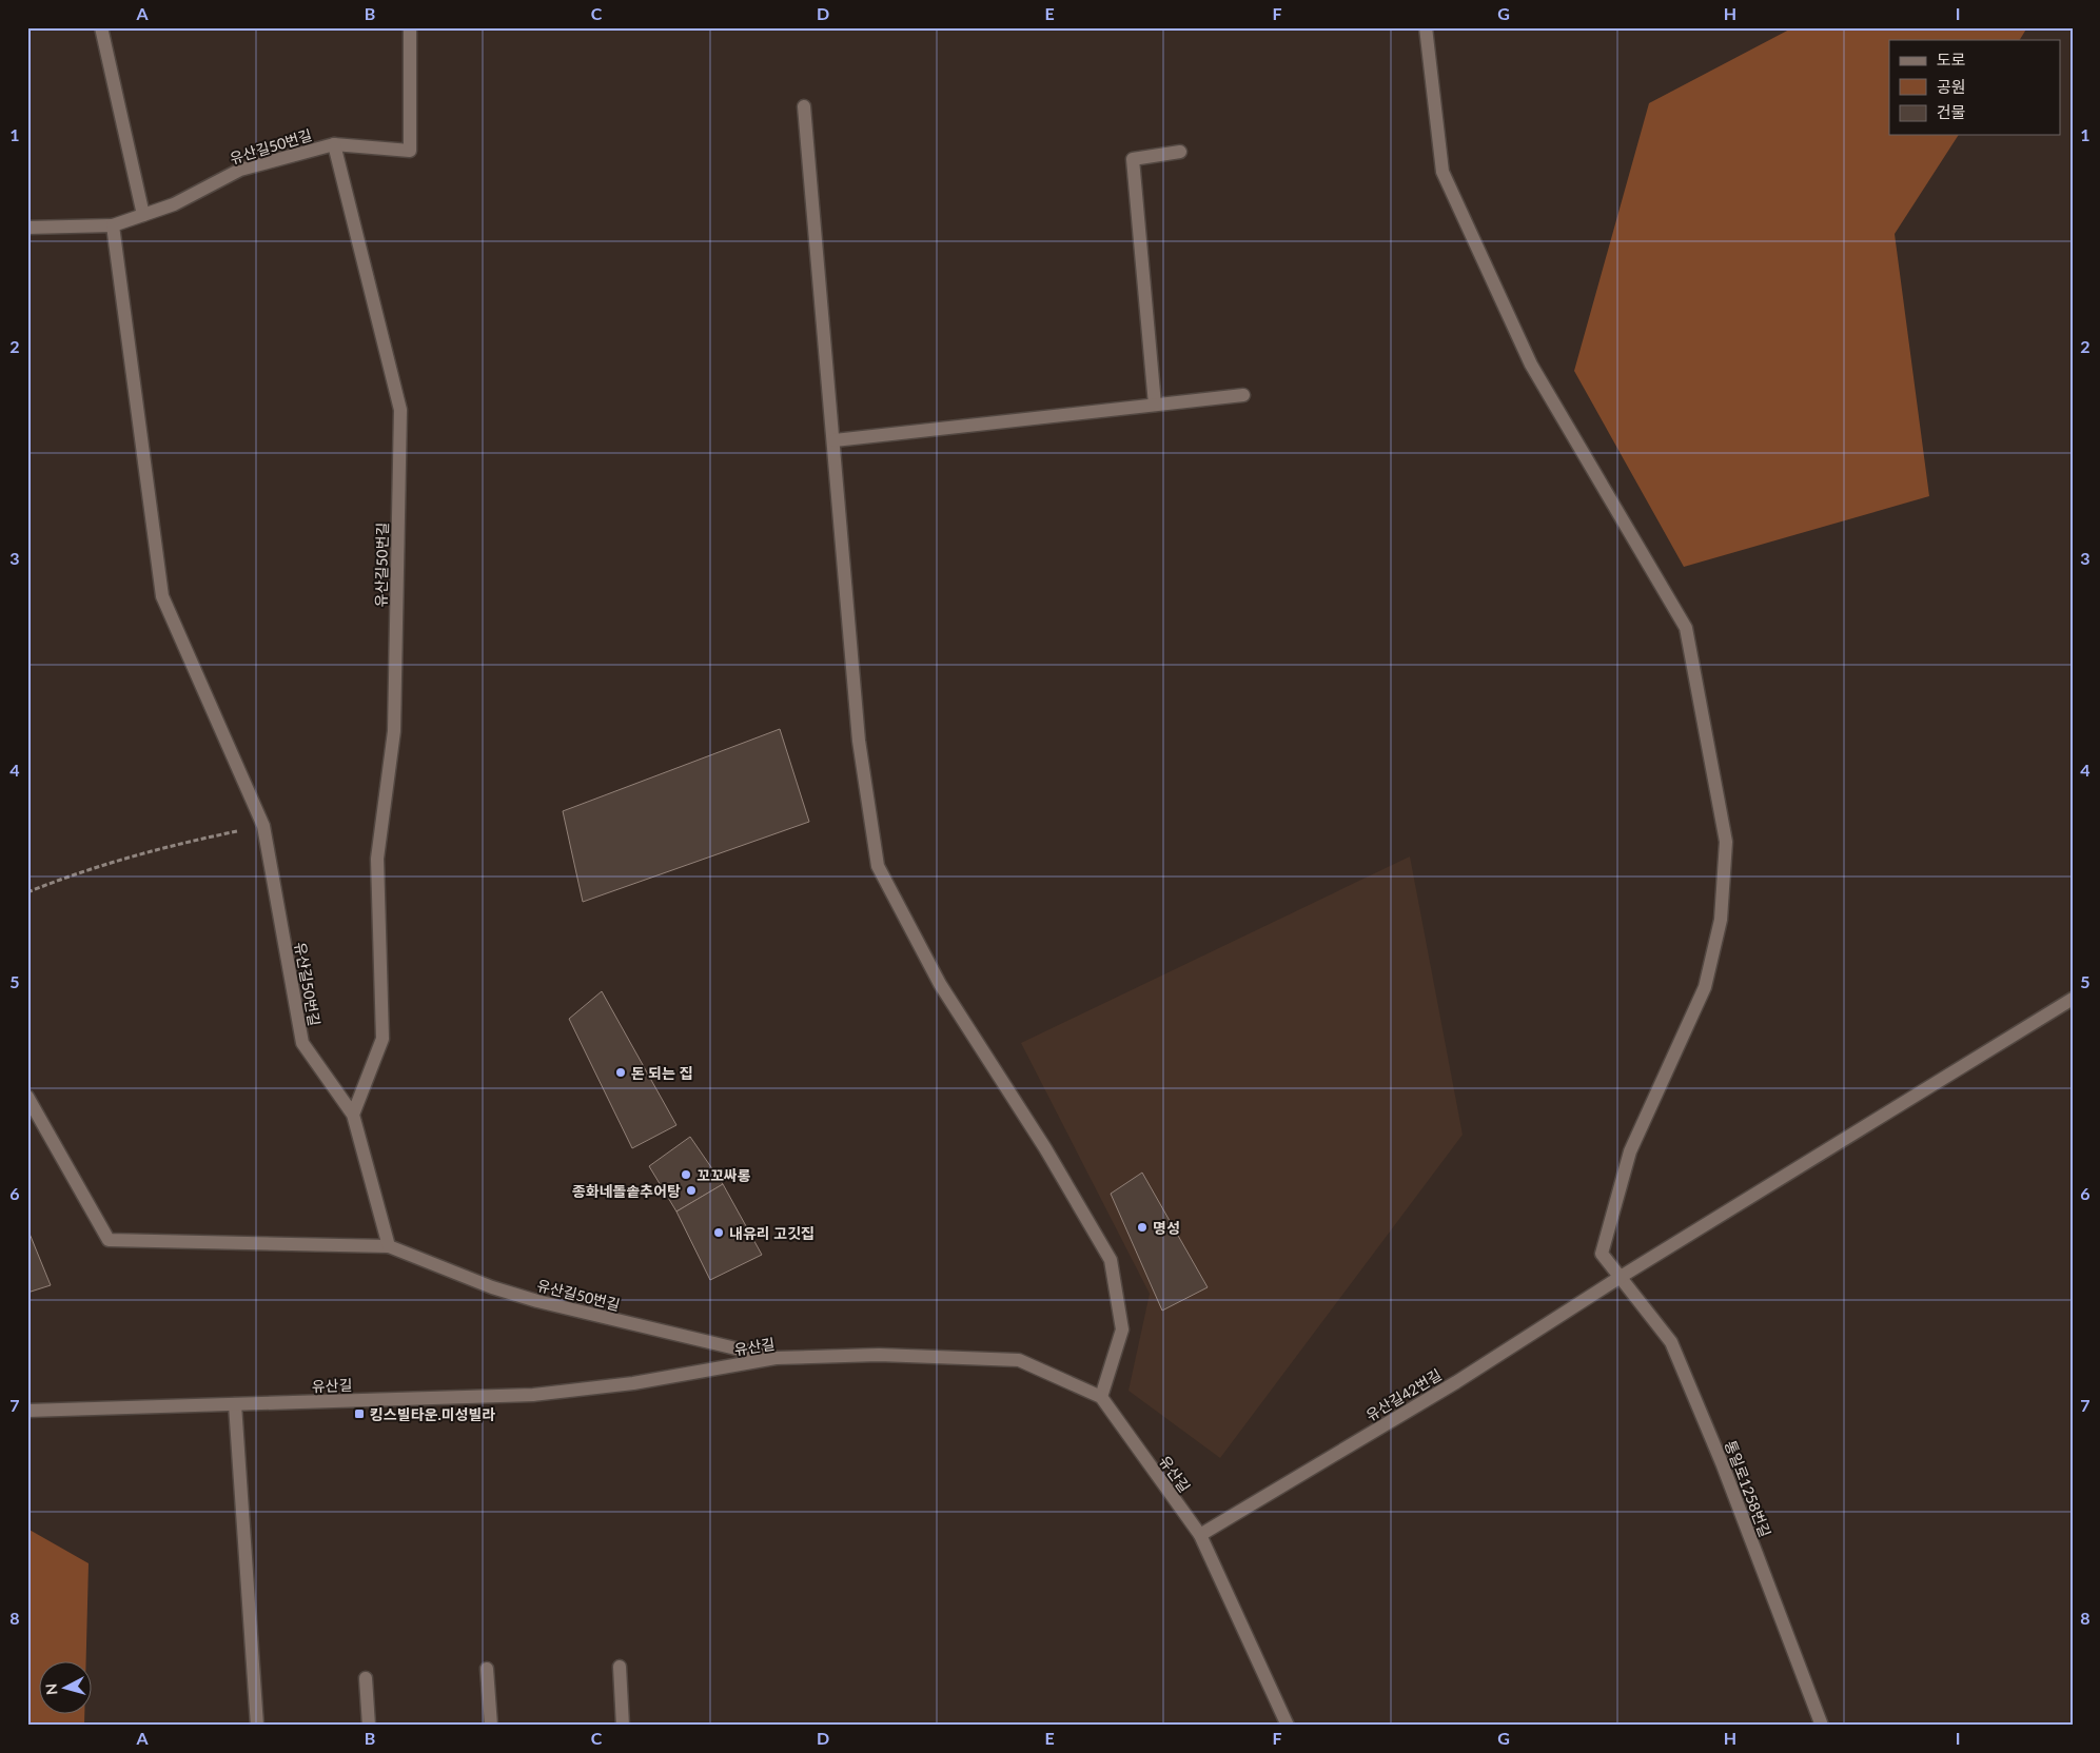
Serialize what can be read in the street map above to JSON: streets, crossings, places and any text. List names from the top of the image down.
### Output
{
  "streets": {
    "street": [
      "유산길50번길",
      "유산길",
      "유산길42번길",
      "통일로1258번길"
    ]
  },
  "crossings": [
    ["유산길50번길", "유산길"],
    ["유산길", "유산길42번길"],
    ["유산길42번길", "통일로1258번길"]
  ],
  "places": {
    "other": [
      "돈 되는 집",
      "꼬꼬싸롱",
      "종화네돌솥추어탕",
      "명성",
      "내유리 고깃집"
    ],
    "transit": ["킹스빌타운.미성빌라"]
  },
  "legend": ["도로", "공원", "건물"],
  "north": "left",
  "grid": {
    "columns": [
      "A",
      "B",
      "C",
      "D",
      "E",
      "F",
      "G",
      "H",
      "I"
    ],
    "rows": [
      "1",
      "2",
      "3",
      "4",
      "5",
      "6",
      "7",
      "8"
    ]
  }
}
